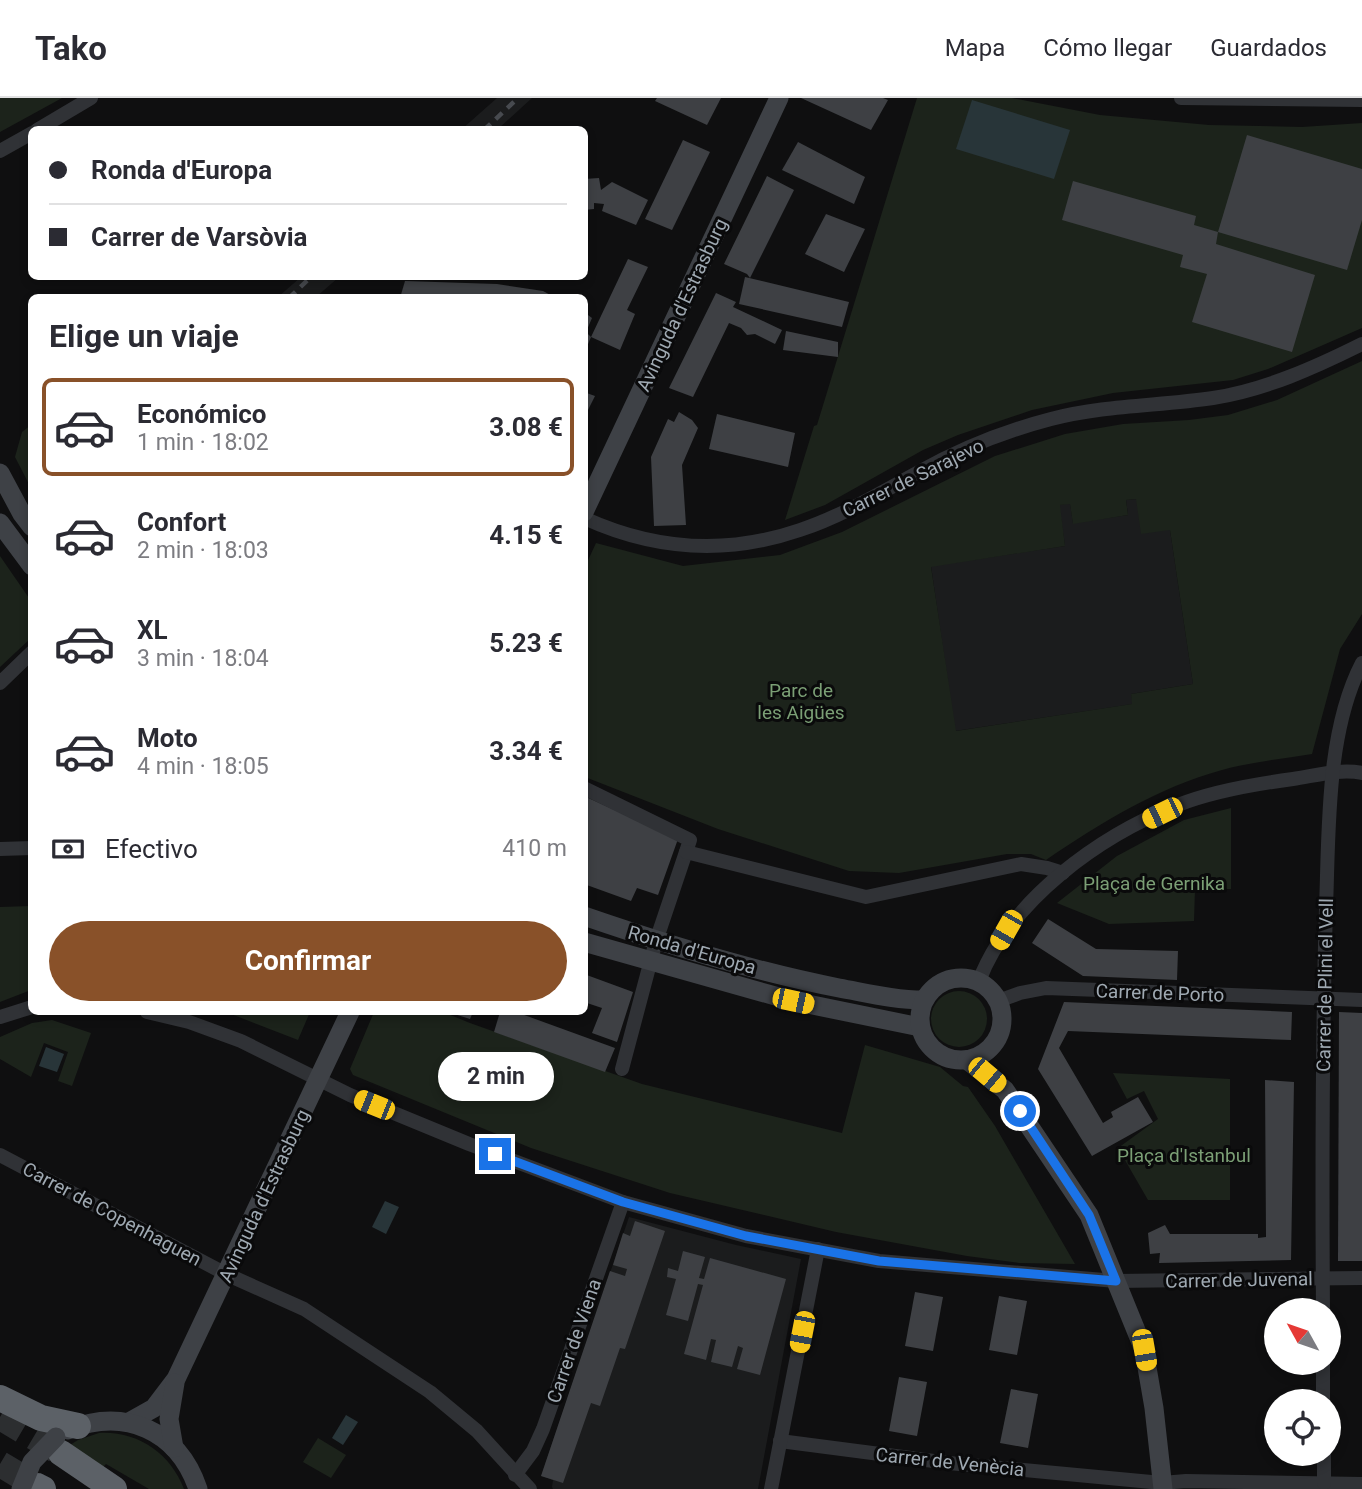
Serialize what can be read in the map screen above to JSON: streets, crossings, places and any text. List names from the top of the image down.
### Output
{
  "streets": {
    "main road": ["Avinguda d'Estrasburg", "Ronda d'Europa"],
    "street": [
      "Carrer de Sarajevo",
      "Carrer de Plini el Vell",
      "Carrer de Porto",
      "Carrer de Copenhaguen",
      "Carrer de Juvenal",
      "Carrer de Viena",
      "Carrer de Venècia"
    ]
  },
  "crossings": [
    ["Avinguda d'Estrasburg", "Carrer de Copenhaguen"],
    ["Avinguda d'Estrasburg", "Carrer de Juvenal"],
    ["Ronda d'Europa", "Carrer de Porto"],
    ["Carrer de Plini el Vell", "Carrer de Porto"],
    ["Carrer de Plini el Vell", "Carrer de Juvenal"],
    ["Carrer de Copenhaguen", "Carrer de Viena"],
    ["Carrer de Juvenal", "Carrer de Viena"]
  ],
  "parks": ["Parc de les Aigües", "Plaça de Gernika", "Plaça d'Istanbul"],
  "north": "top left",
  "page": {
    "header": "Tako",
    "nav": ["Mapa", "Cómo llegar", "Guardados"],
    "banner": ["Ronda d'Europa", "Carrer de Varsòvia"],
    "heading": "Elige un viaje",
    "list": [
      {
        "name": "Económico",
        "note": "1 min · 18:02",
        "value": "3.08 €"
      },
      {
        "name": "Confort",
        "note": "2 min · 18:03",
        "value": "4.15 €"
      },
      {
        "name": "XL",
        "note": "3 min · 18:04",
        "value": "5.23 €"
      },
      {
        "name": "Moto",
        "note": "4 min · 18:05",
        "value": "3.34 €"
      }
    ],
    "pay": ["Efectivo", "410 m"],
    "buttons": "Confirmar",
    "bubble": "2 min"
  }
}
